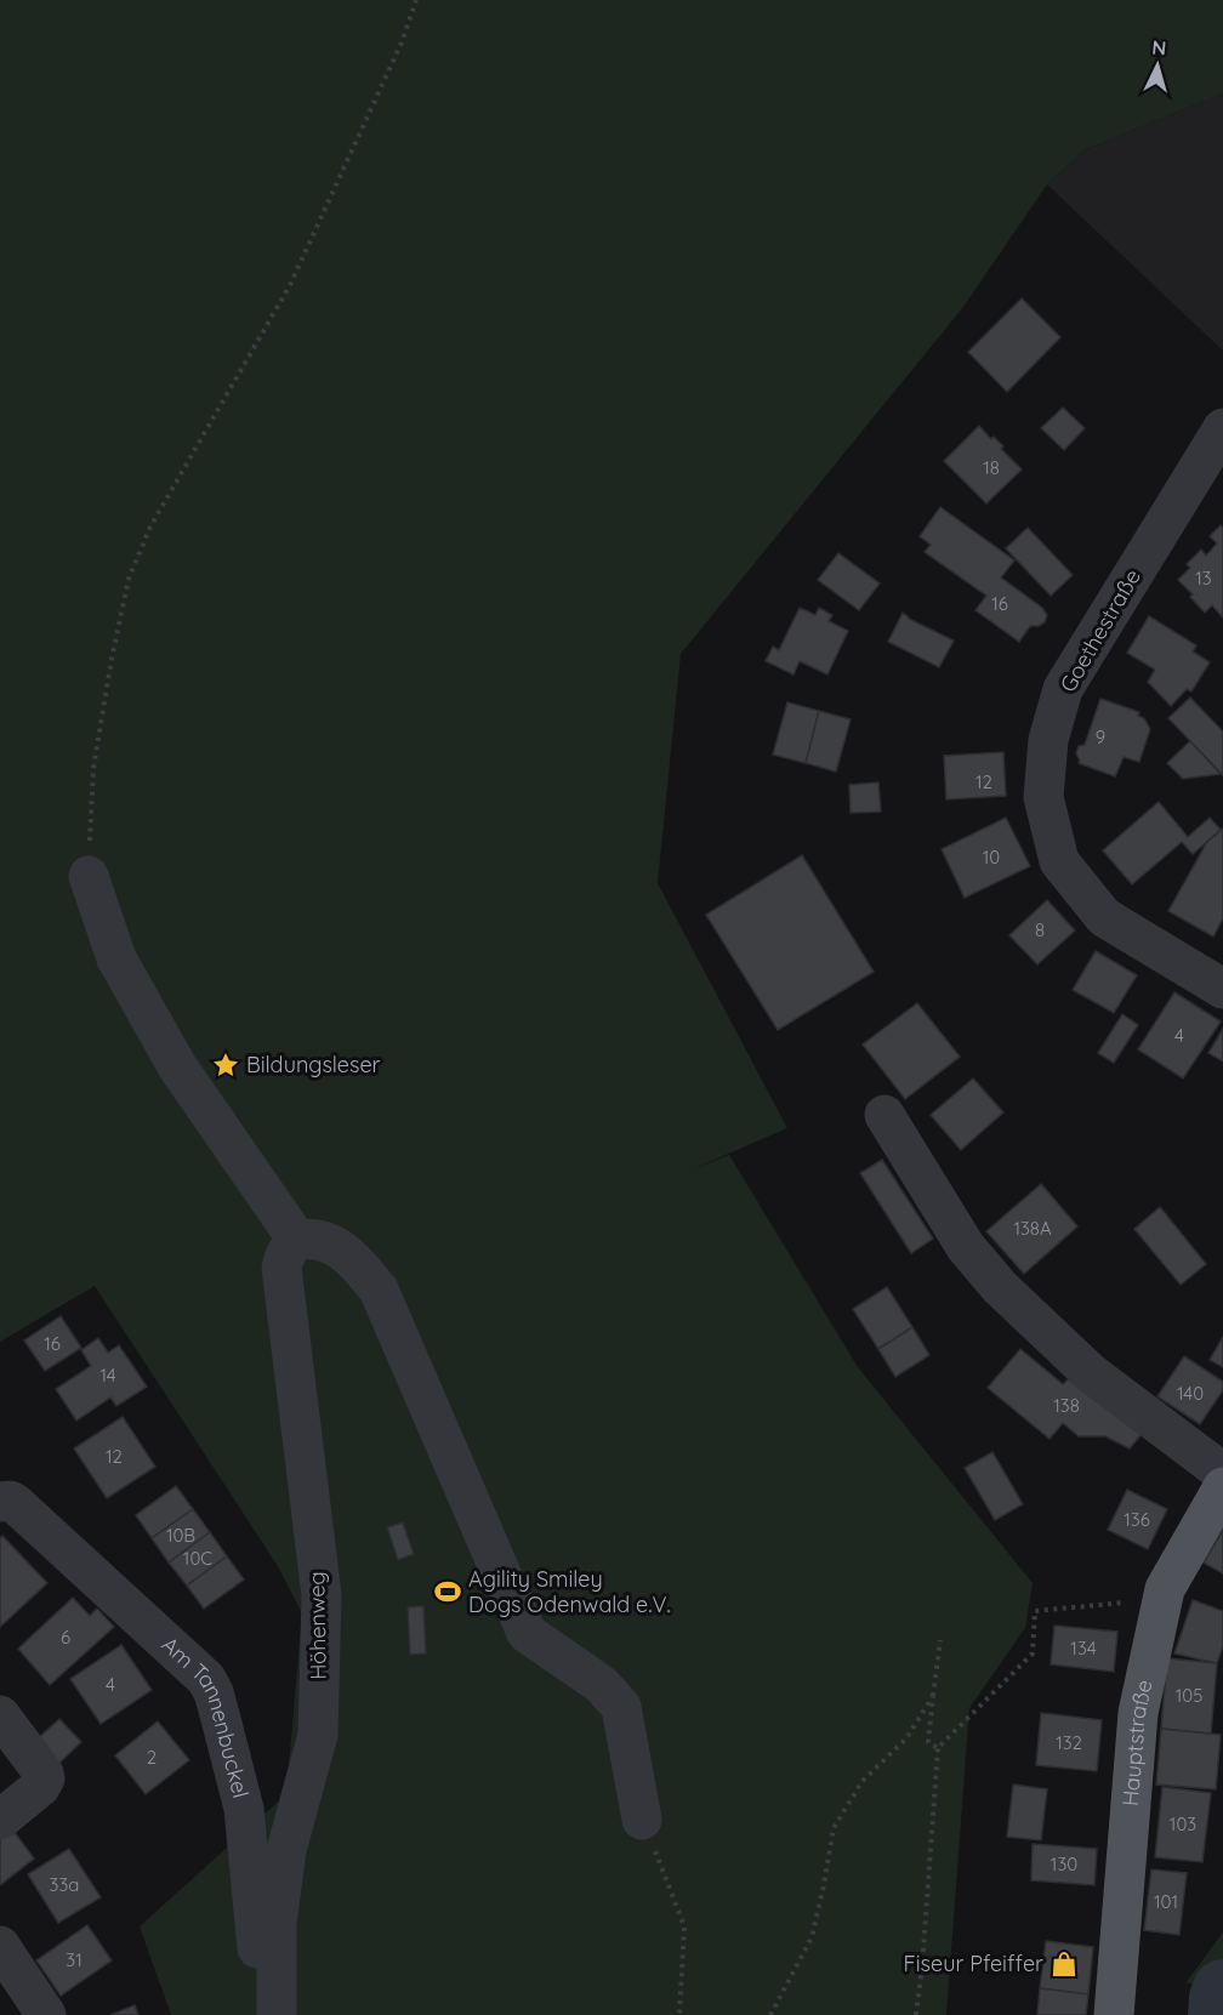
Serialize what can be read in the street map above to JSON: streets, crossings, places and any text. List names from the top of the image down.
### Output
{
  "streets": {
    "main road": ["Hauptstraße"],
    "street": ["Goethestraße", "Höhenweg", "Am Tannenbuckel"]
  },
  "places": {
    "place": ["Bildungsleser"],
    "sports": ["Agility Smiley Dogs Odenwald e.V."],
    "shop": ["Fiseur Pfeiffer"]
  },
  "house_numbers": [
    "18",
    "13",
    "16",
    "9",
    "12",
    "10",
    "8",
    "4",
    "138A",
    "16",
    "14",
    "140",
    "138",
    "12",
    "136",
    "10B",
    "10C",
    "6",
    "134",
    "4",
    "105",
    "132",
    "2",
    "103",
    "130",
    "33a",
    "101",
    "31"
  ],
  "north": "top"
}
